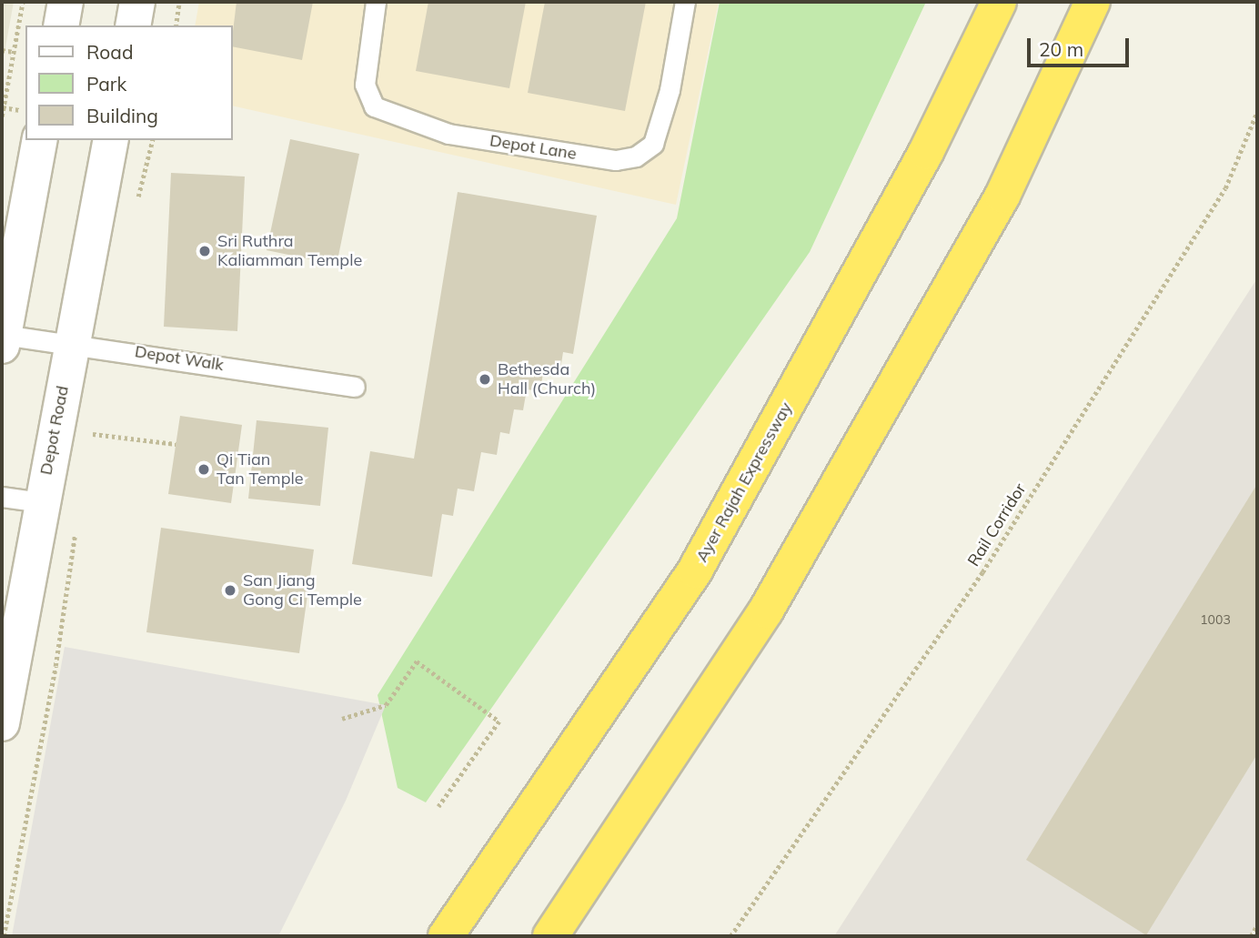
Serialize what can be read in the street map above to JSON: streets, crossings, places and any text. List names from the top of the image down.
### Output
{
  "streets": {
    "highway": ["Ayer Rajah Expressway"],
    "street": ["Depot Road"],
    "lane": ["Depot Lane", "Depot Walk"],
    "path": ["Rail Corridor"]
  },
  "crossings": [
    ["Depot Walk", "Depot Road"]
  ],
  "places": [
    "Sri Ruthra Kaliamman Temple",
    "Bethesda Hall (Church)",
    "Qi Tian Tan Temple",
    "San Jiang Gong Ci Temple"
  ],
  "house_numbers": ["1003"],
  "legend": ["Road", "Park", "Building"],
  "scale_bar": "20 m"
}
